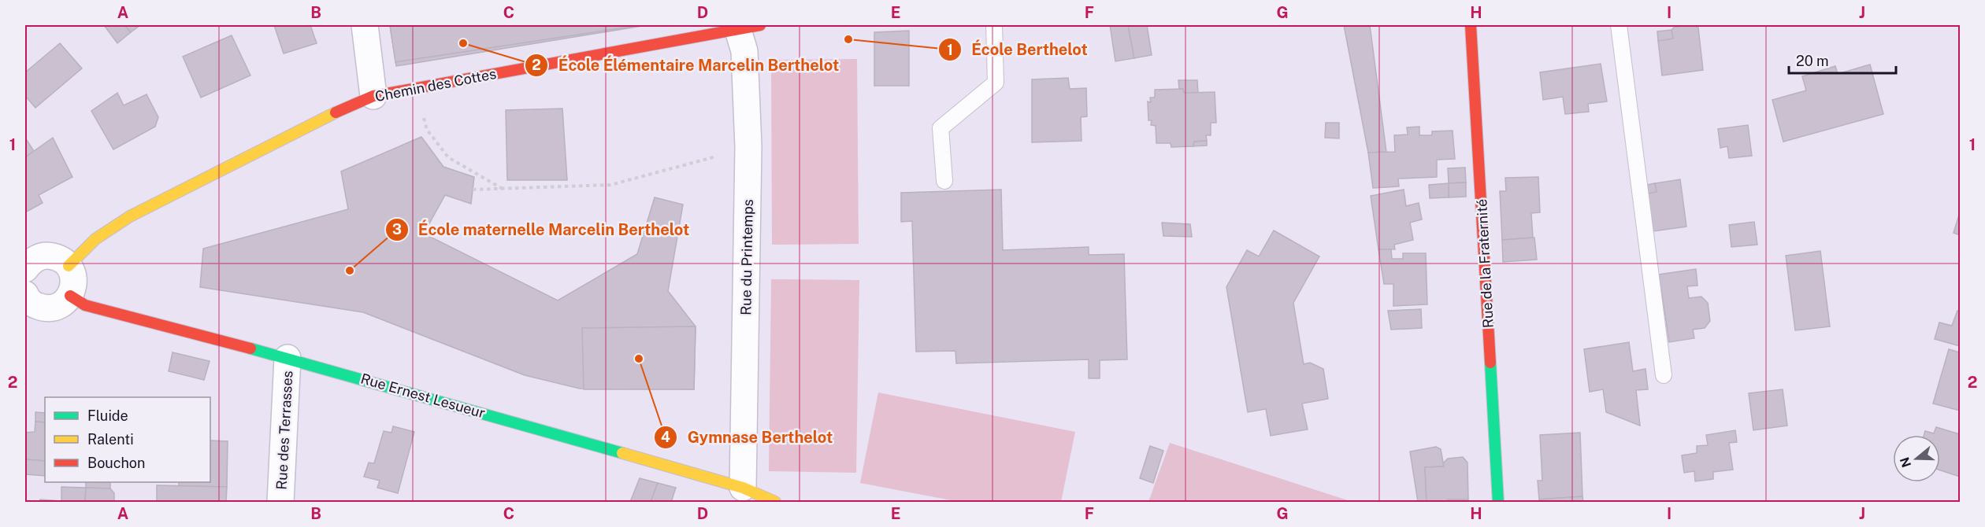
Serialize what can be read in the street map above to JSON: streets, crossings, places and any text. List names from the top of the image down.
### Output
{
  "streets": {
    "street": [
      "Chemin des Cottes",
      "Rue du Printemps",
      "Rue de la Fraternité",
      "Rue Ernest Lesueur",
      "Rue des Terrasses"
    ]
  },
  "crossings": [
    ["Chemin des Cottes", "Rue du Printemps"],
    ["Rue du Printemps", "Rue Ernest Lesueur"],
    ["Rue Ernest Lesueur", "Rue des Terrasses"]
  ],
  "places": [
    "École Berthelot",
    "École Élémentaire Marcelin Berthelot",
    "École maternelle Marcelin Berthelot",
    "Gymnase Berthelot"
  ],
  "legend": ["Fluide", "Ralenti", "Bouchon"],
  "scale_bar": "20 m",
  "north": "left",
  "grid": {
    "columns": [
      "A",
      "B",
      "C",
      "D",
      "E",
      "F",
      "G",
      "H",
      "I",
      "J"
    ],
    "rows": ["1", "2"]
  }
}
